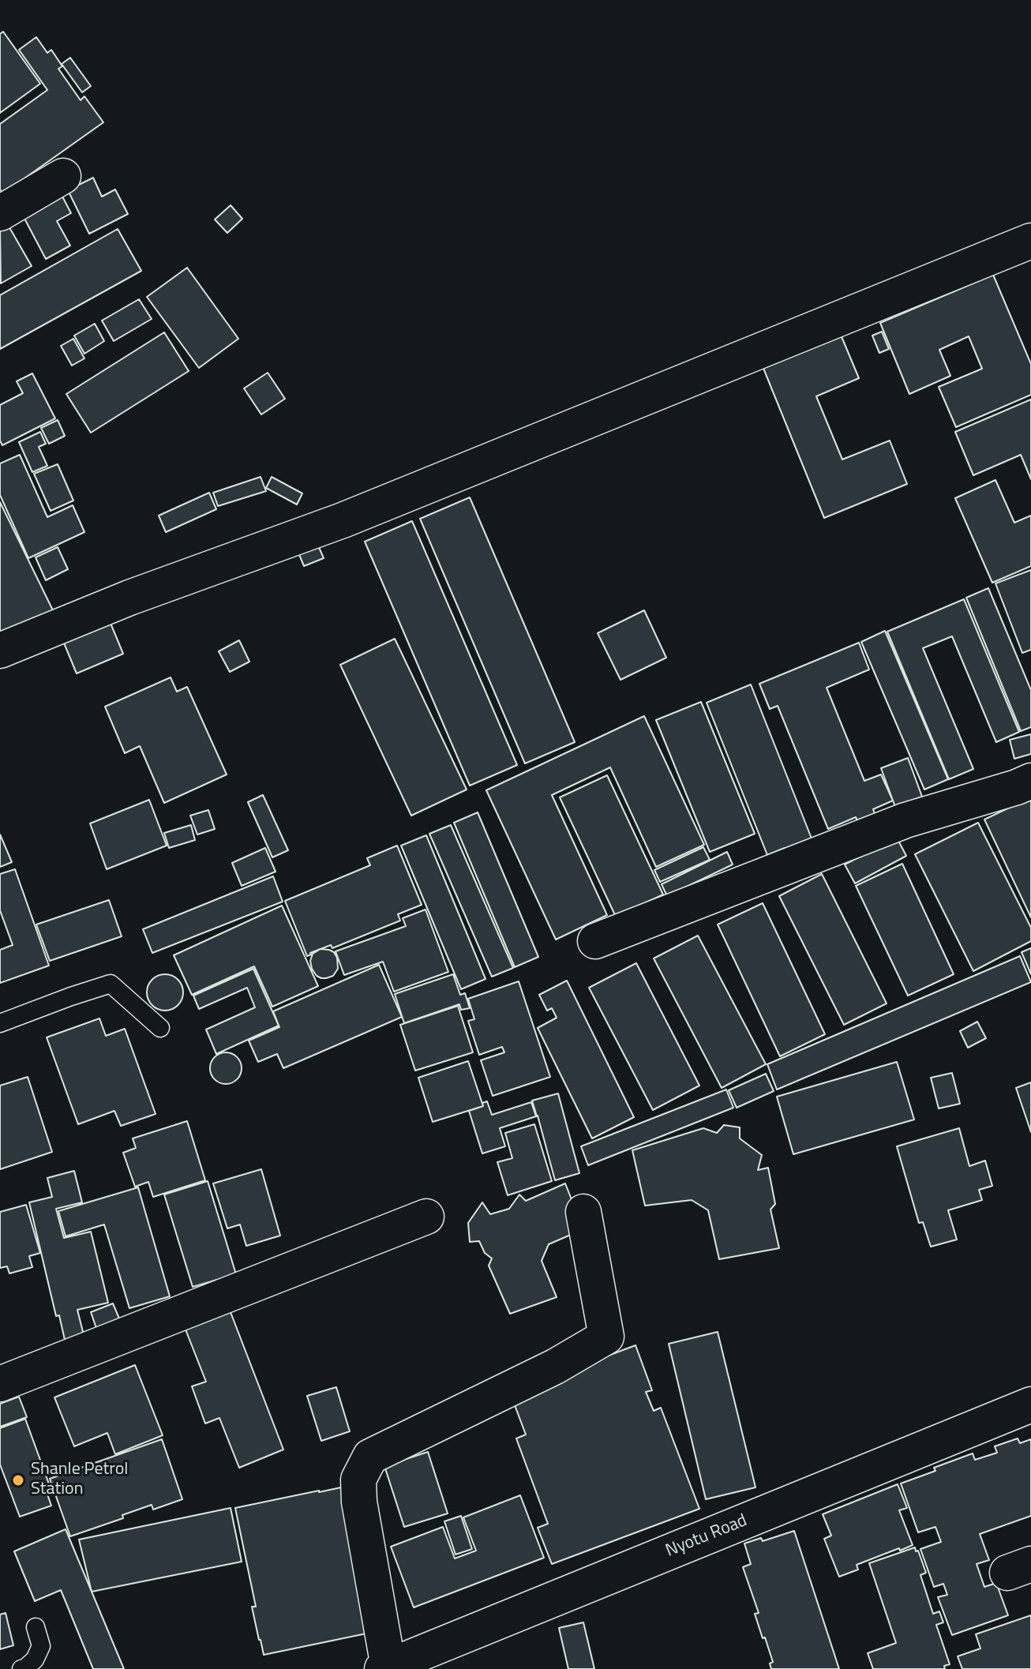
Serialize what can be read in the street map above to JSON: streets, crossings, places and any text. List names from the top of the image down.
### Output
{
  "streets": {
    "street": ["Nyotu Road"]
  },
  "places": ["Shanle Petrol Station"]
}
